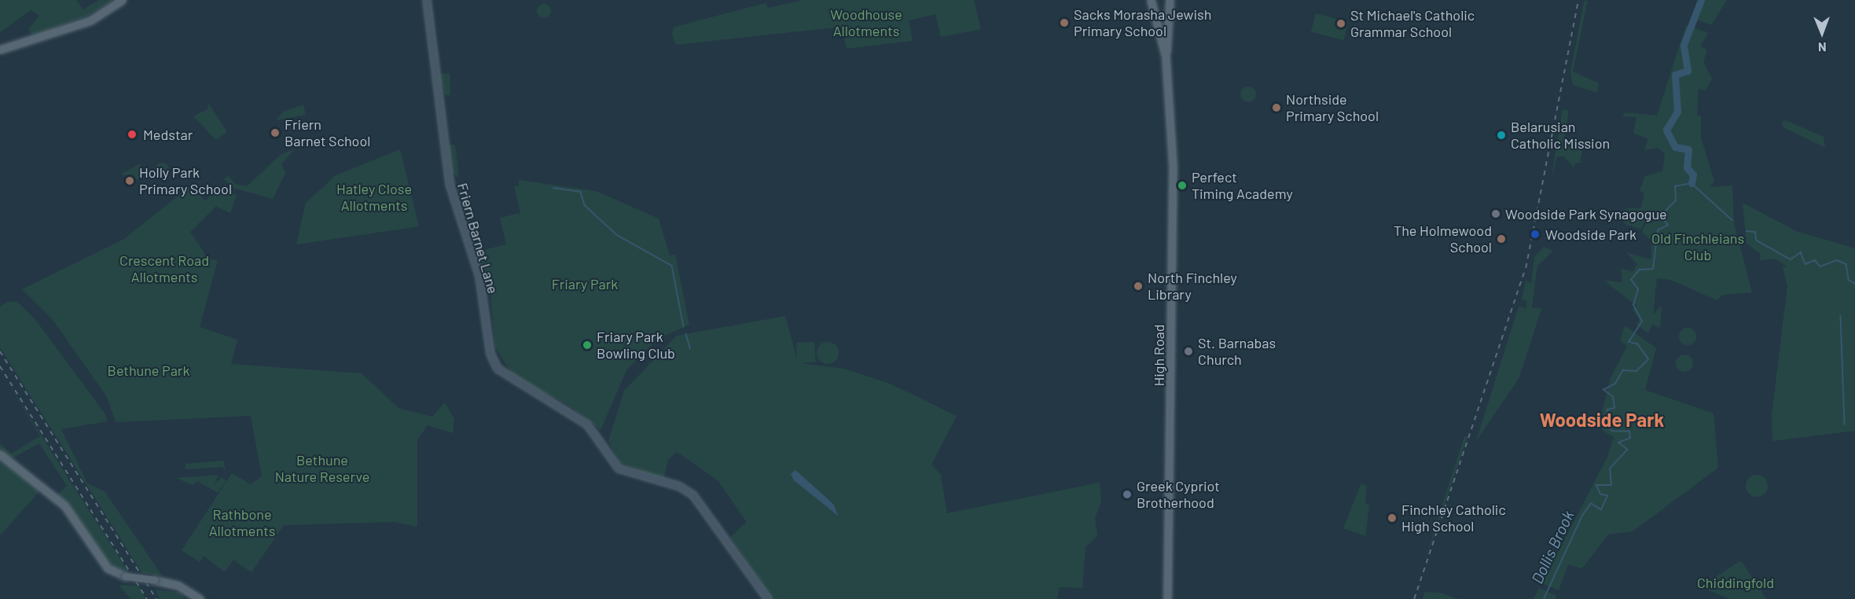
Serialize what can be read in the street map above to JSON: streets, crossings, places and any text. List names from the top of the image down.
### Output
{
  "streets": {
    "main road": ["Friern Barnet Lane", "High Road"]
  },
  "districts": ["Woodside Park"],
  "water": ["Dollis Brook"],
  "parks": [
    "Woodhouse Allotments",
    "Hatley Close Allotments",
    "Old Finchleians Club",
    "Crescent Road Allotments",
    "Friary Park",
    "Bethune Park",
    "Bethune Nature Reserve",
    "Rathbone Allotments",
    "Chiddingfold"
  ],
  "places": [
    "Sacks Morasha Jewish Primary School",
    "St Michael's Catholic Grammar School",
    "Northside Primary School",
    "Friern Barnet School",
    "Medstar",
    "Belarusian Catholic Mission",
    "Holly Park Primary School",
    "Perfect Timing Academy",
    "Woodside Park Synagogue",
    "Woodside Park",
    "The Holmewood School",
    "North Finchley Library",
    "Friary Park Bowling Club",
    "St. Barnabas Church",
    "Greek Cypriot Brotherhood",
    "Finchley Catholic High School"
  ],
  "north": "bottom"
}
